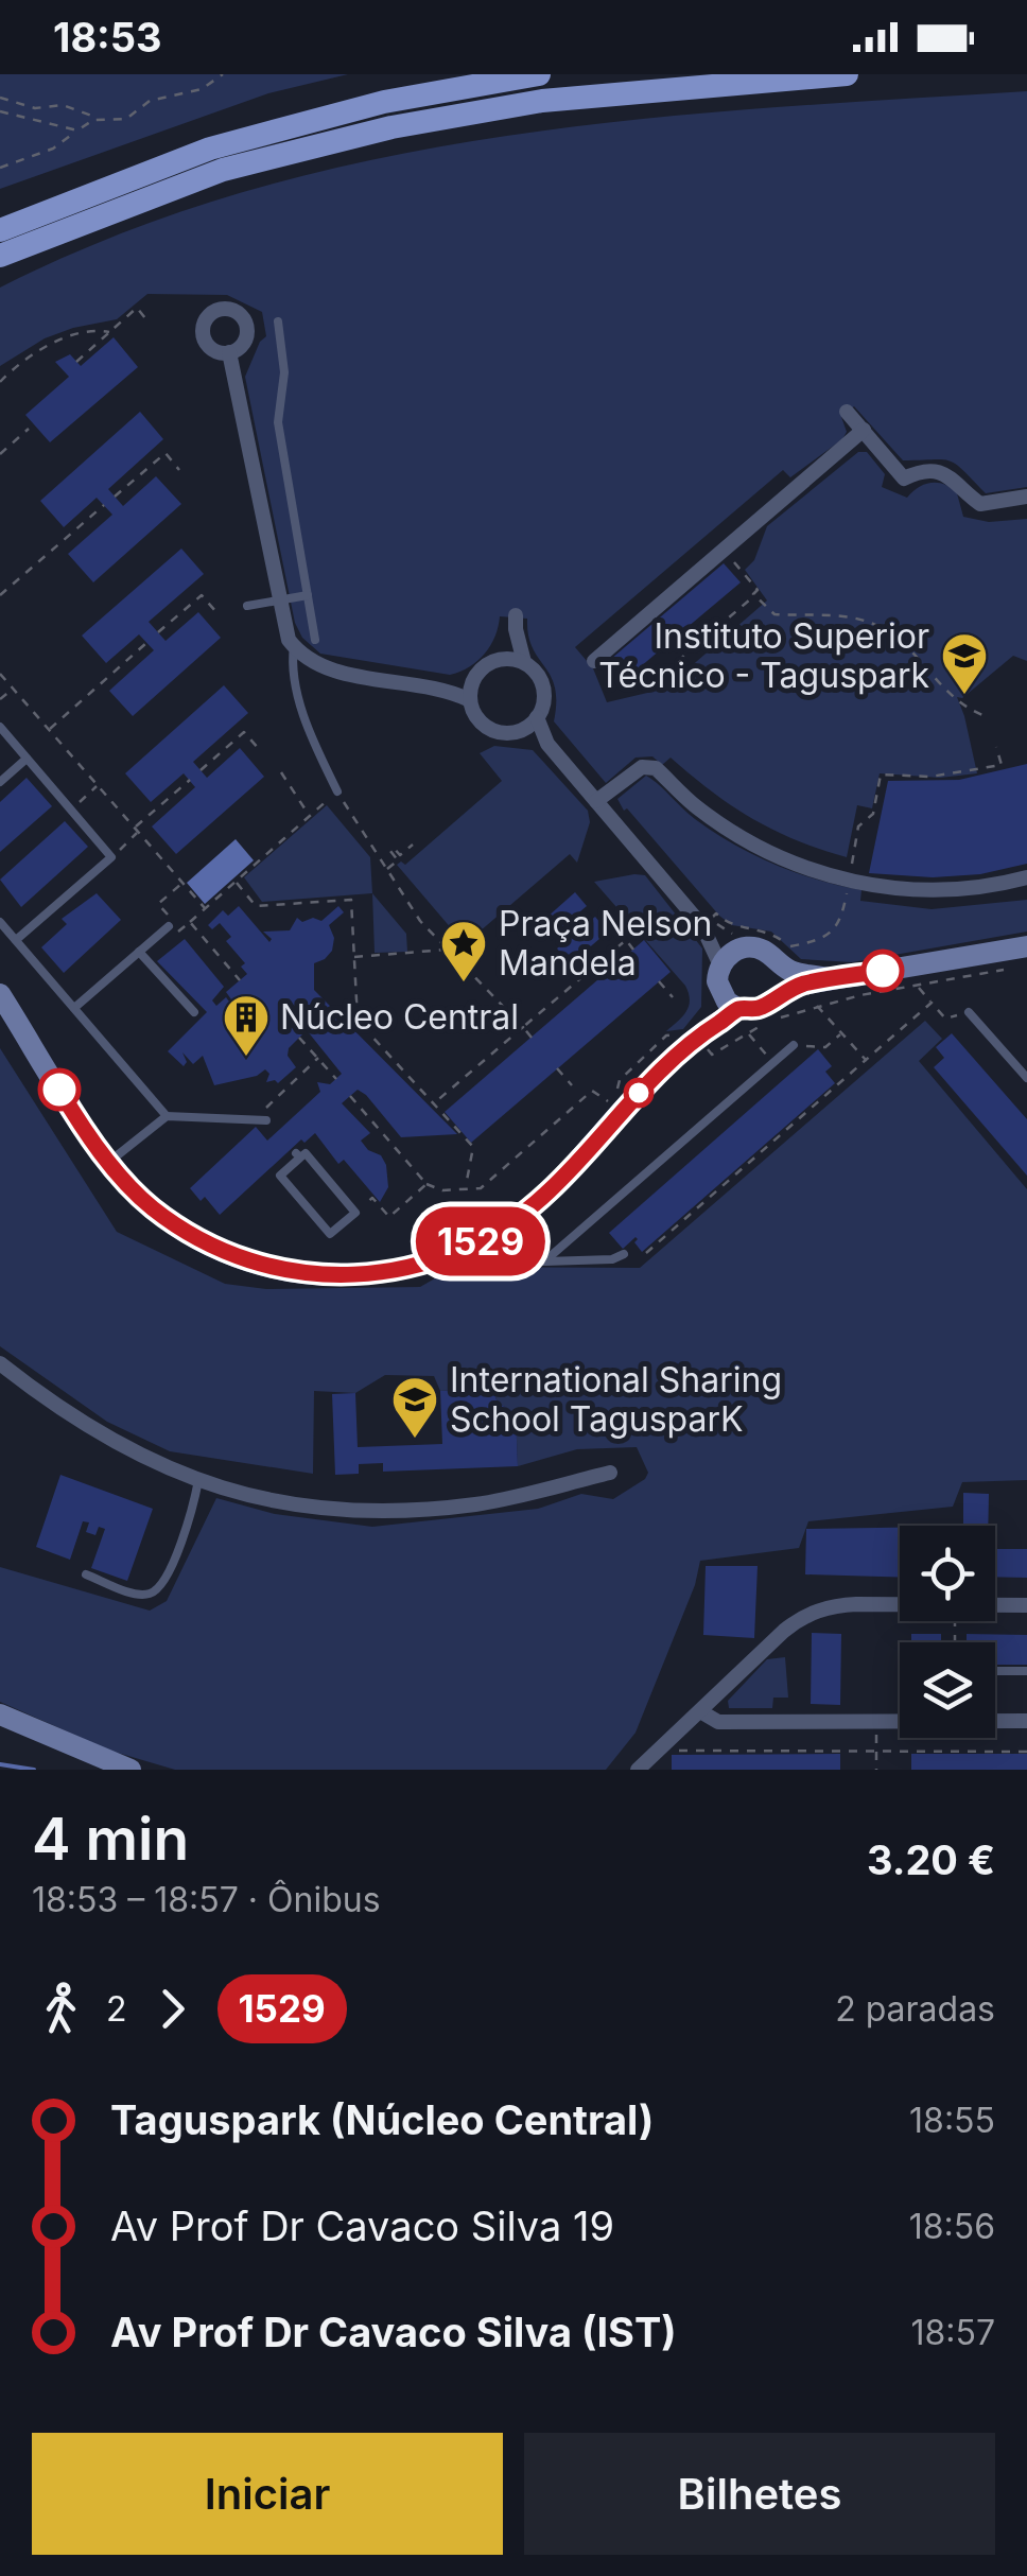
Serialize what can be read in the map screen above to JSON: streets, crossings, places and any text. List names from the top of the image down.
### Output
{
  "places": {
    "school or university": ["Instituto Superior Técnico - Taguspark", "International Sharing School TagusparK"],
    "place": ["Praça Nelson Mandela"],
    "building": ["Núcleo Central"]
  },
  "lines": ["bus line 1529"],
  "page": {
    "status": "18:53",
    "on_map": "1529",
    "heading": ["4 min", "18:53 – 18:57 · Ônibus", "3.20 €"],
    "legs": ["2", "1529", "2 paradas"],
    "list": [
      {
        "name": "Taguspark (Núcleo Central)",
        "value": "18:55"
      },
      {
        "name": "Av Prof Dr Cavaco Silva 19",
        "value": "18:56"
      },
      {
        "name": "Av Prof Dr Cavaco Silva (IST)",
        "value": "18:57"
      }
    ],
    "buttons": ["Iniciar", "Bilhetes"]
  }
}
